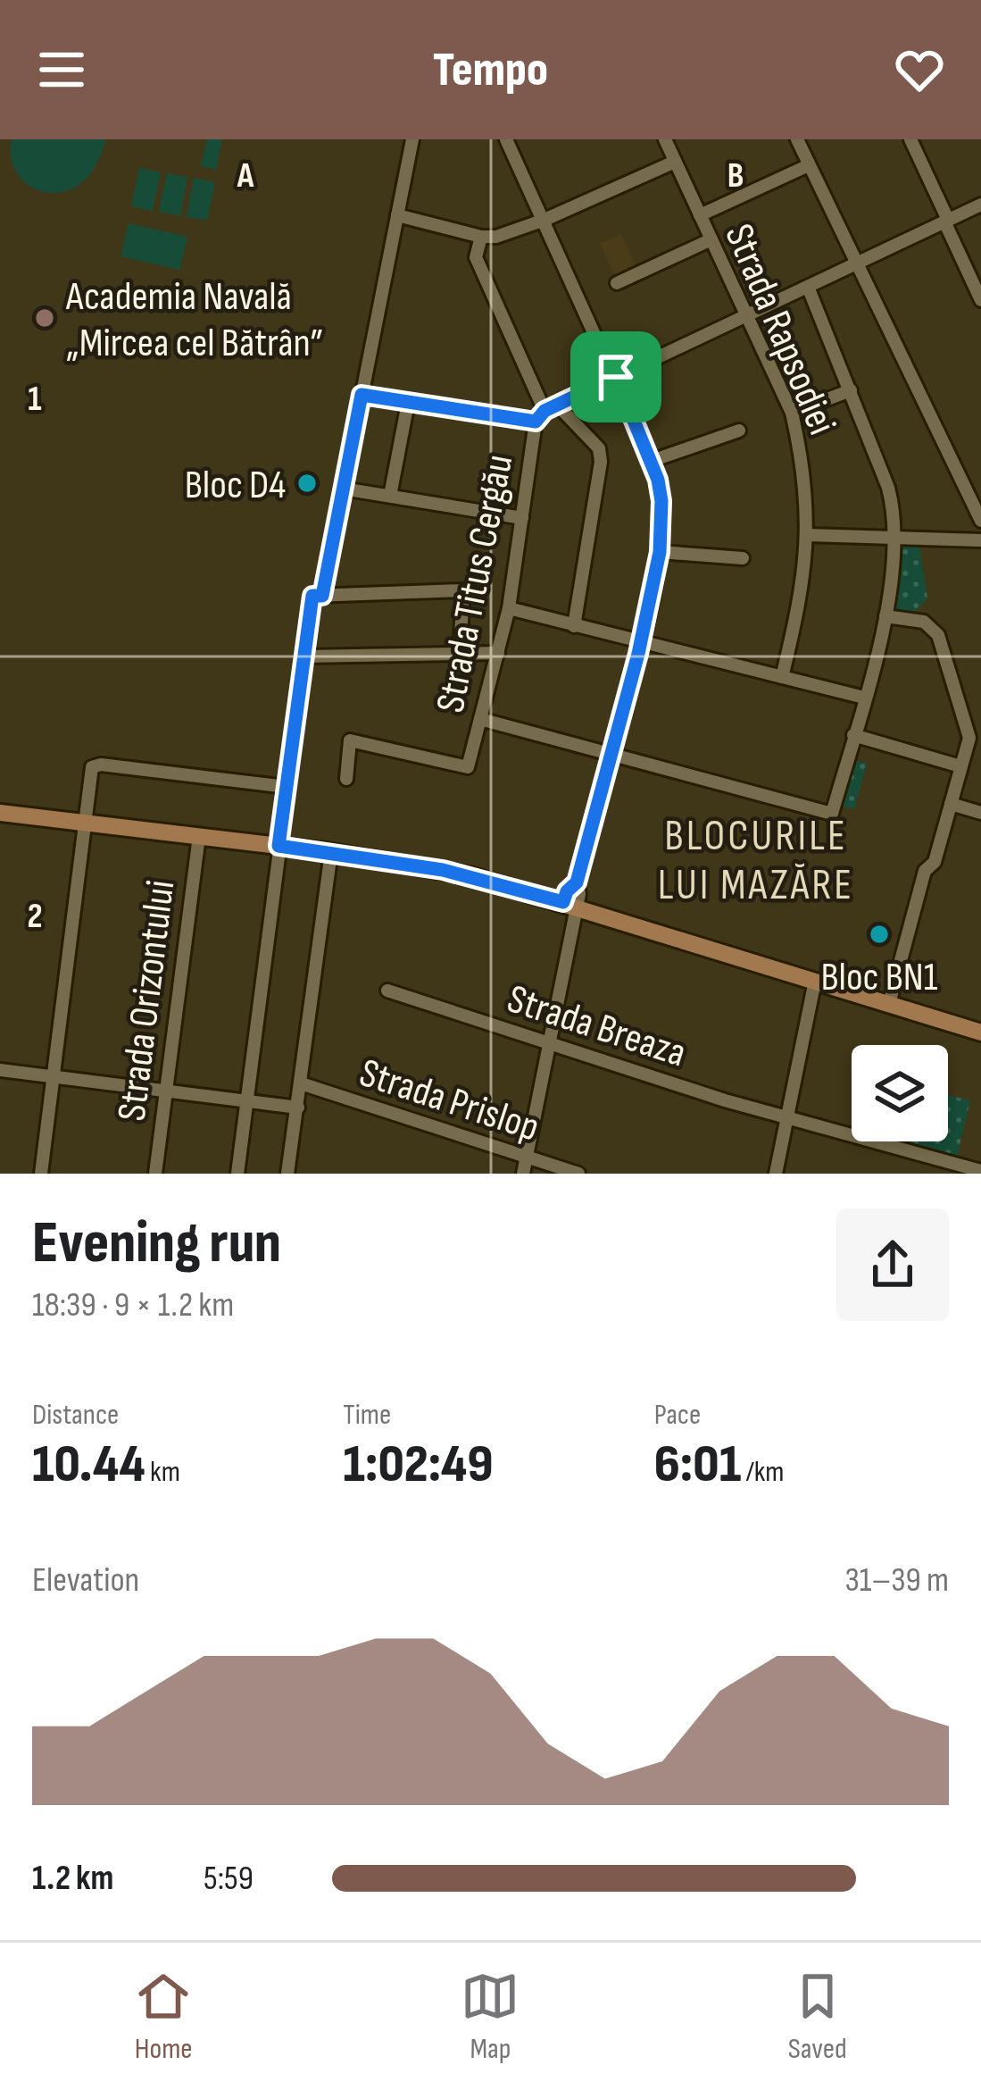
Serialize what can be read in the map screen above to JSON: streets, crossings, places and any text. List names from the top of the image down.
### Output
{
  "streets": {
    "street": [
      "Strada Rapsodiei",
      "Strada Titus Cergău",
      "Strada Orizontului",
      "Strada Breaza",
      "Strada Prislop"
    ]
  },
  "districts": ["BLOCURILE LUI MAZĂRE"],
  "places": ["Academia Navală „Mircea cel Bătrân”", "Bloc D4", "Bloc BN1"],
  "page": {
    "header": "Tempo",
    "heading": ["Evening run", "18:39 · 9 × 1.2 km"],
    "stats": [
      ["Distance", "10.44 km"],
      ["Time", "1:02:49"],
      ["Pace", "6:01 /km"]
    ],
    "chart": ["Elevation", "31–39 m"],
    "list": [
      {
        "name": "1.2 km",
        "note": "5:59"
      }
    ],
    "tabs": ["Home", "Map", "Saved"]
  },
  "grid": {
    "columns": ["A", "B"],
    "rows": ["1", "2"]
  }
}
